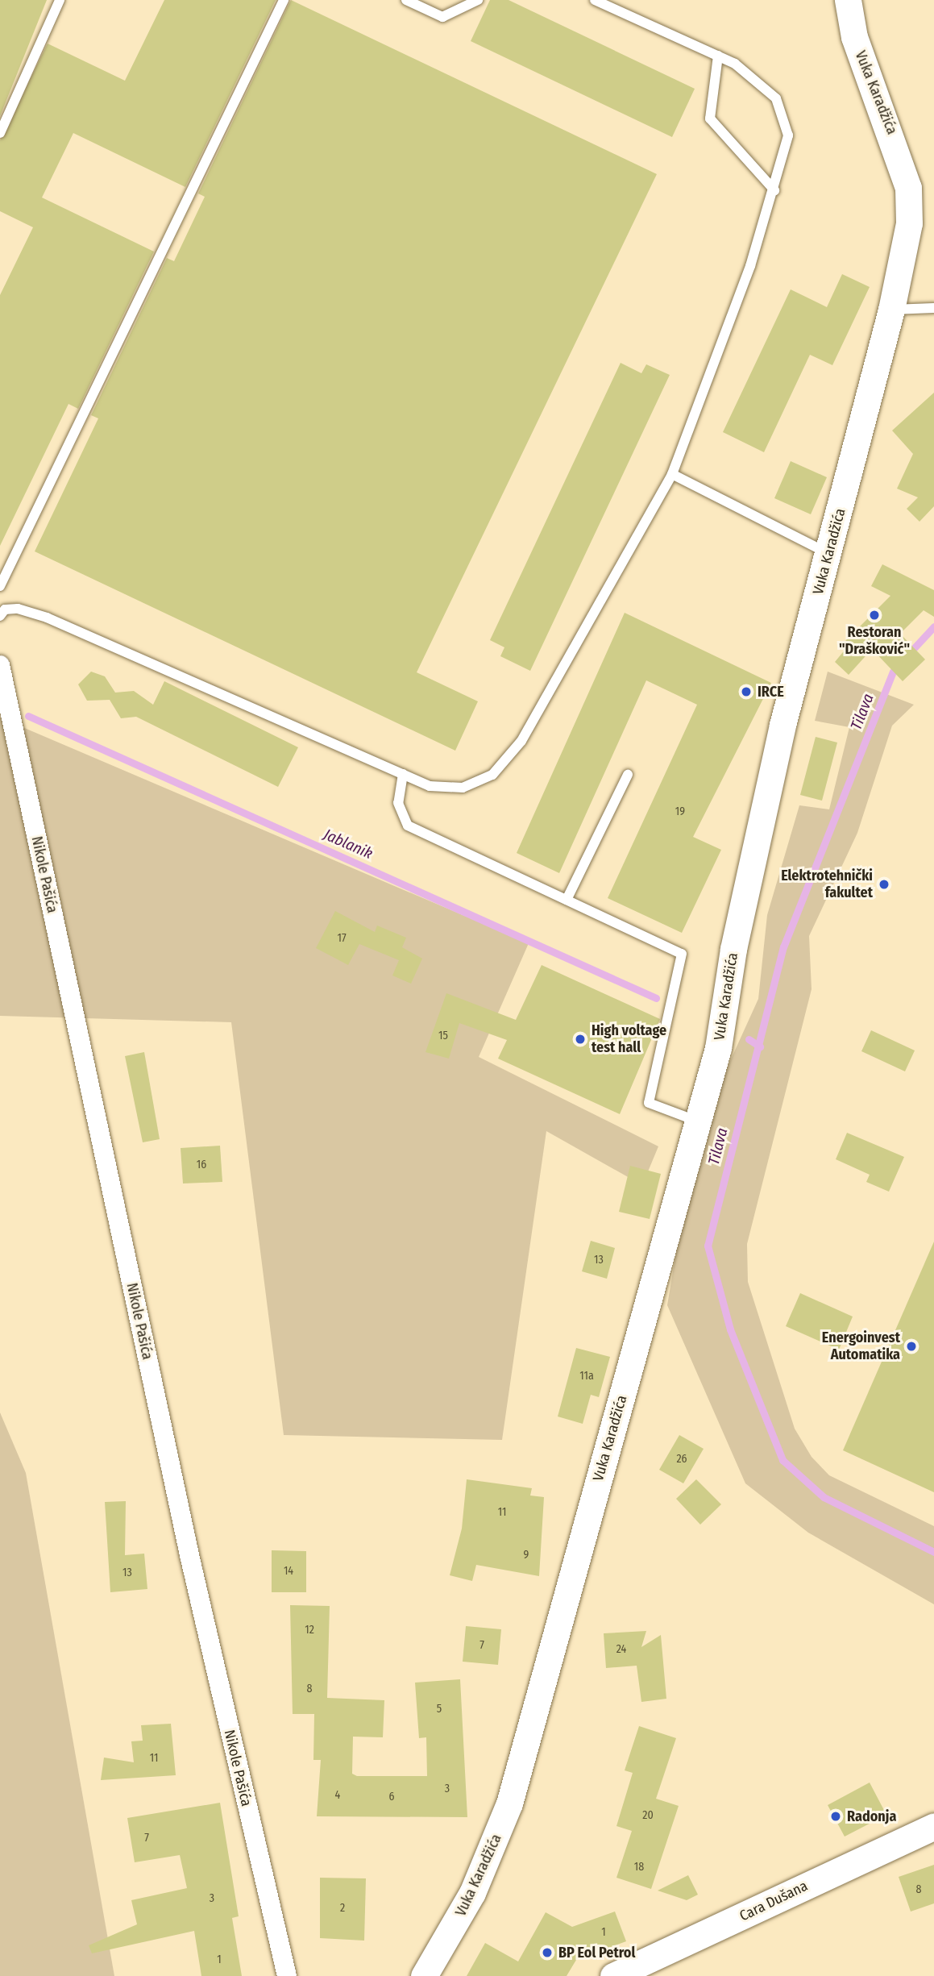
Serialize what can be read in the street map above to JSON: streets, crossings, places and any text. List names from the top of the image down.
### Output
{
  "streets": {
    "street": ["Vuka Karadžića", "Nikole Pašića", "Cara Dušana"]
  },
  "water": ["Tilava", "Jablanik"],
  "places": [
    "Restoran \"Drašković\"",
    "IRCE",
    "Elektrotehnički fakultet",
    "High voltage test hall",
    "Energoinvest Automatika",
    "Radonja",
    "BP Eol Petrol"
  ],
  "house_numbers": [
    "19",
    "17",
    "15",
    "16",
    "13",
    "11a",
    "26",
    "11",
    "9",
    "14",
    "13",
    "12",
    "7",
    "24",
    "8",
    "5",
    "11",
    "3",
    "4",
    "6",
    "20",
    "7",
    "18",
    "8",
    "3",
    "2",
    "1",
    "1"
  ]
}
